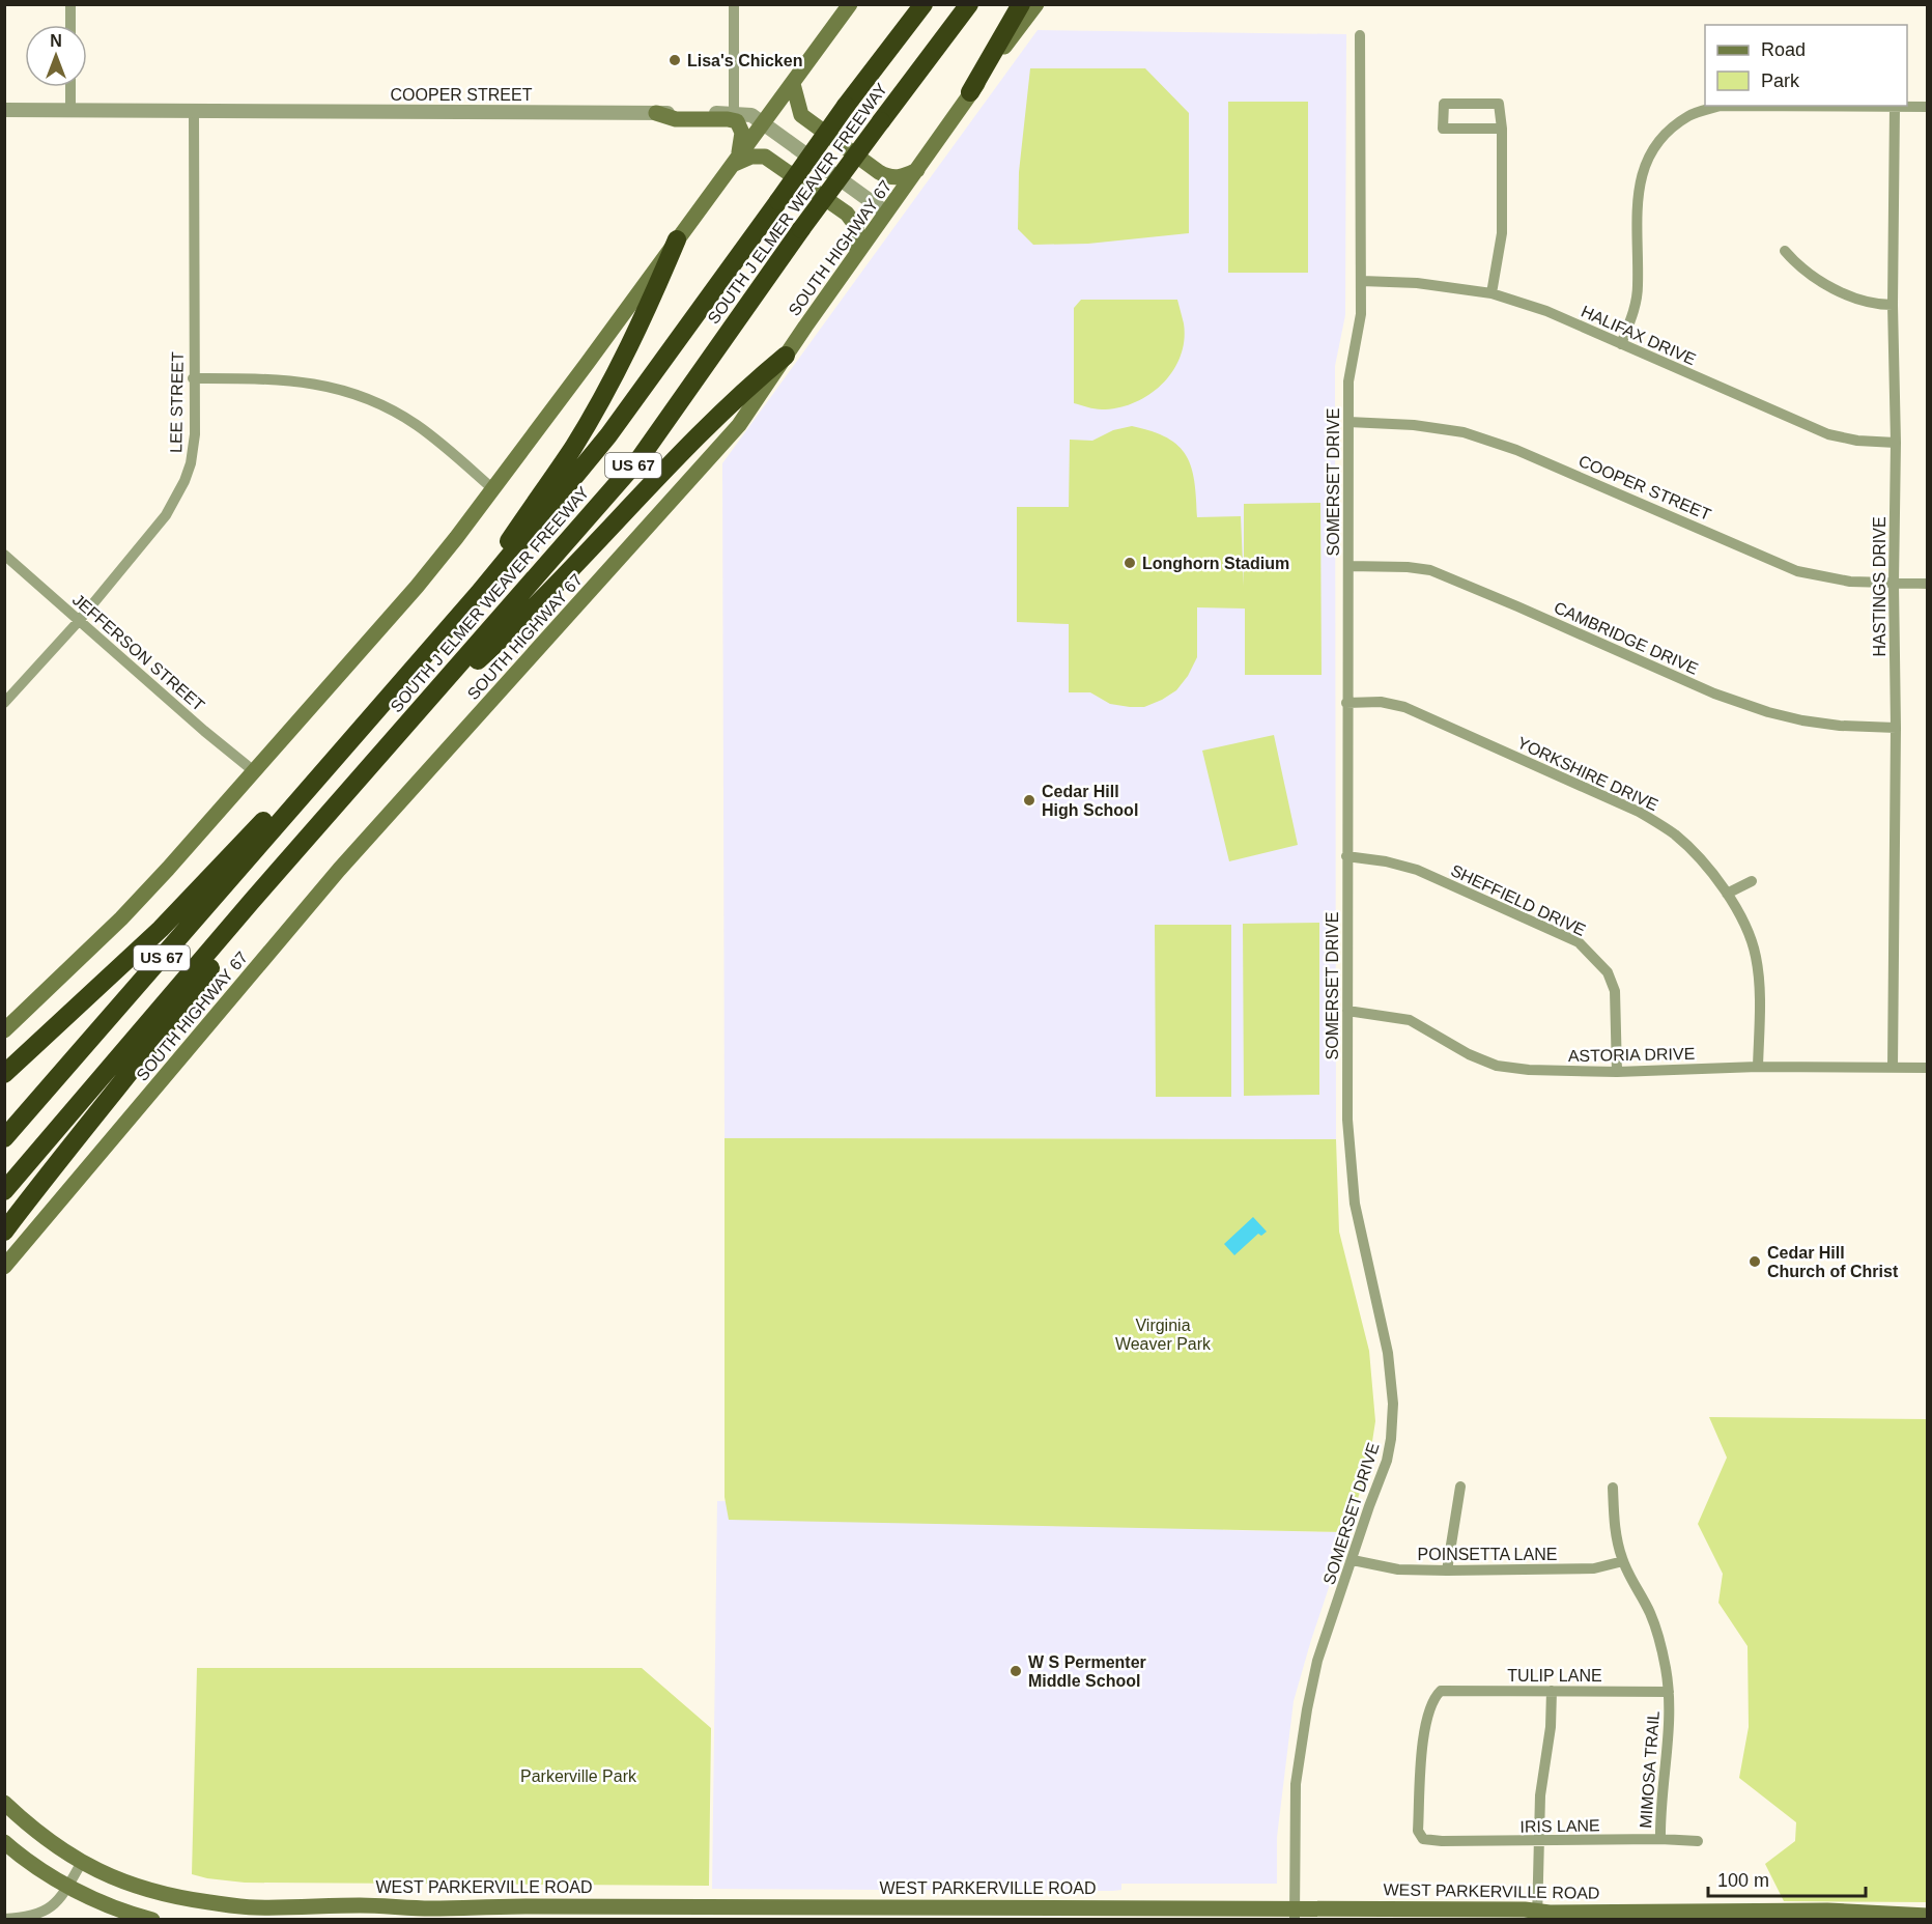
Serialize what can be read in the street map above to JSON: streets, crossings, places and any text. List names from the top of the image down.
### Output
{
  "streets": {
    "highway": ["SOUTH J ELMER WEAVER FREEWAY", "US 67"],
    "main road": ["SOUTH HIGHWAY 67", "WEST PARKERVILLE ROAD"],
    "street": [
      "COOPER STREET",
      "HALIFAX DRIVE",
      "LEE STREET",
      "SOMERSET DRIVE",
      "HASTINGS DRIVE",
      "CAMBRIDGE DRIVE",
      "JEFFERSON STREET",
      "YORKSHIRE DRIVE",
      "SHEFFIELD DRIVE",
      "ASTORIA DRIVE",
      "POINSETTA LANE",
      "TULIP LANE",
      "MIMOSA TRAIL",
      "IRIS LANE"
    ]
  },
  "crossings": [
    ["COOPER STREET", "SOUTH HIGHWAY 67"],
    ["COOPER STREET", "LEE STREET"],
    ["COOPER STREET", "SOMERSET DRIVE"],
    ["COOPER STREET", "HASTINGS DRIVE"],
    ["HALIFAX DRIVE", "SOMERSET DRIVE"],
    ["HALIFAX DRIVE", "HASTINGS DRIVE"],
    ["LEE STREET", "JEFFERSON STREET"],
    ["SOMERSET DRIVE", "CAMBRIDGE DRIVE"],
    ["SOMERSET DRIVE", "YORKSHIRE DRIVE"],
    ["SOMERSET DRIVE", "SHEFFIELD DRIVE"],
    ["SOMERSET DRIVE", "ASTORIA DRIVE"],
    ["SOMERSET DRIVE", "POINSETTA LANE"],
    ["SOMERSET DRIVE", "WEST PARKERVILLE ROAD"],
    ["HASTINGS DRIVE", "CAMBRIDGE DRIVE"],
    ["HASTINGS DRIVE", "ASTORIA DRIVE"],
    ["YORKSHIRE DRIVE", "ASTORIA DRIVE"],
    ["SHEFFIELD DRIVE", "ASTORIA DRIVE"],
    ["POINSETTA LANE", "MIMOSA TRAIL"],
    ["TULIP LANE", "MIMOSA TRAIL"],
    ["TULIP LANE", "IRIS LANE"],
    ["MIMOSA TRAIL", "IRIS LANE"]
  ],
  "parks": ["Virginia Weaver Park", "Parkerville Park"],
  "places": [
    "Lisa's Chicken",
    "Longhorn Stadium",
    "Cedar Hill High School",
    "Cedar Hill Church of Christ",
    "W S Permenter Middle School"
  ],
  "legend": ["Road", "Park"],
  "scale_bar": "100 m",
  "north": "top"
}
